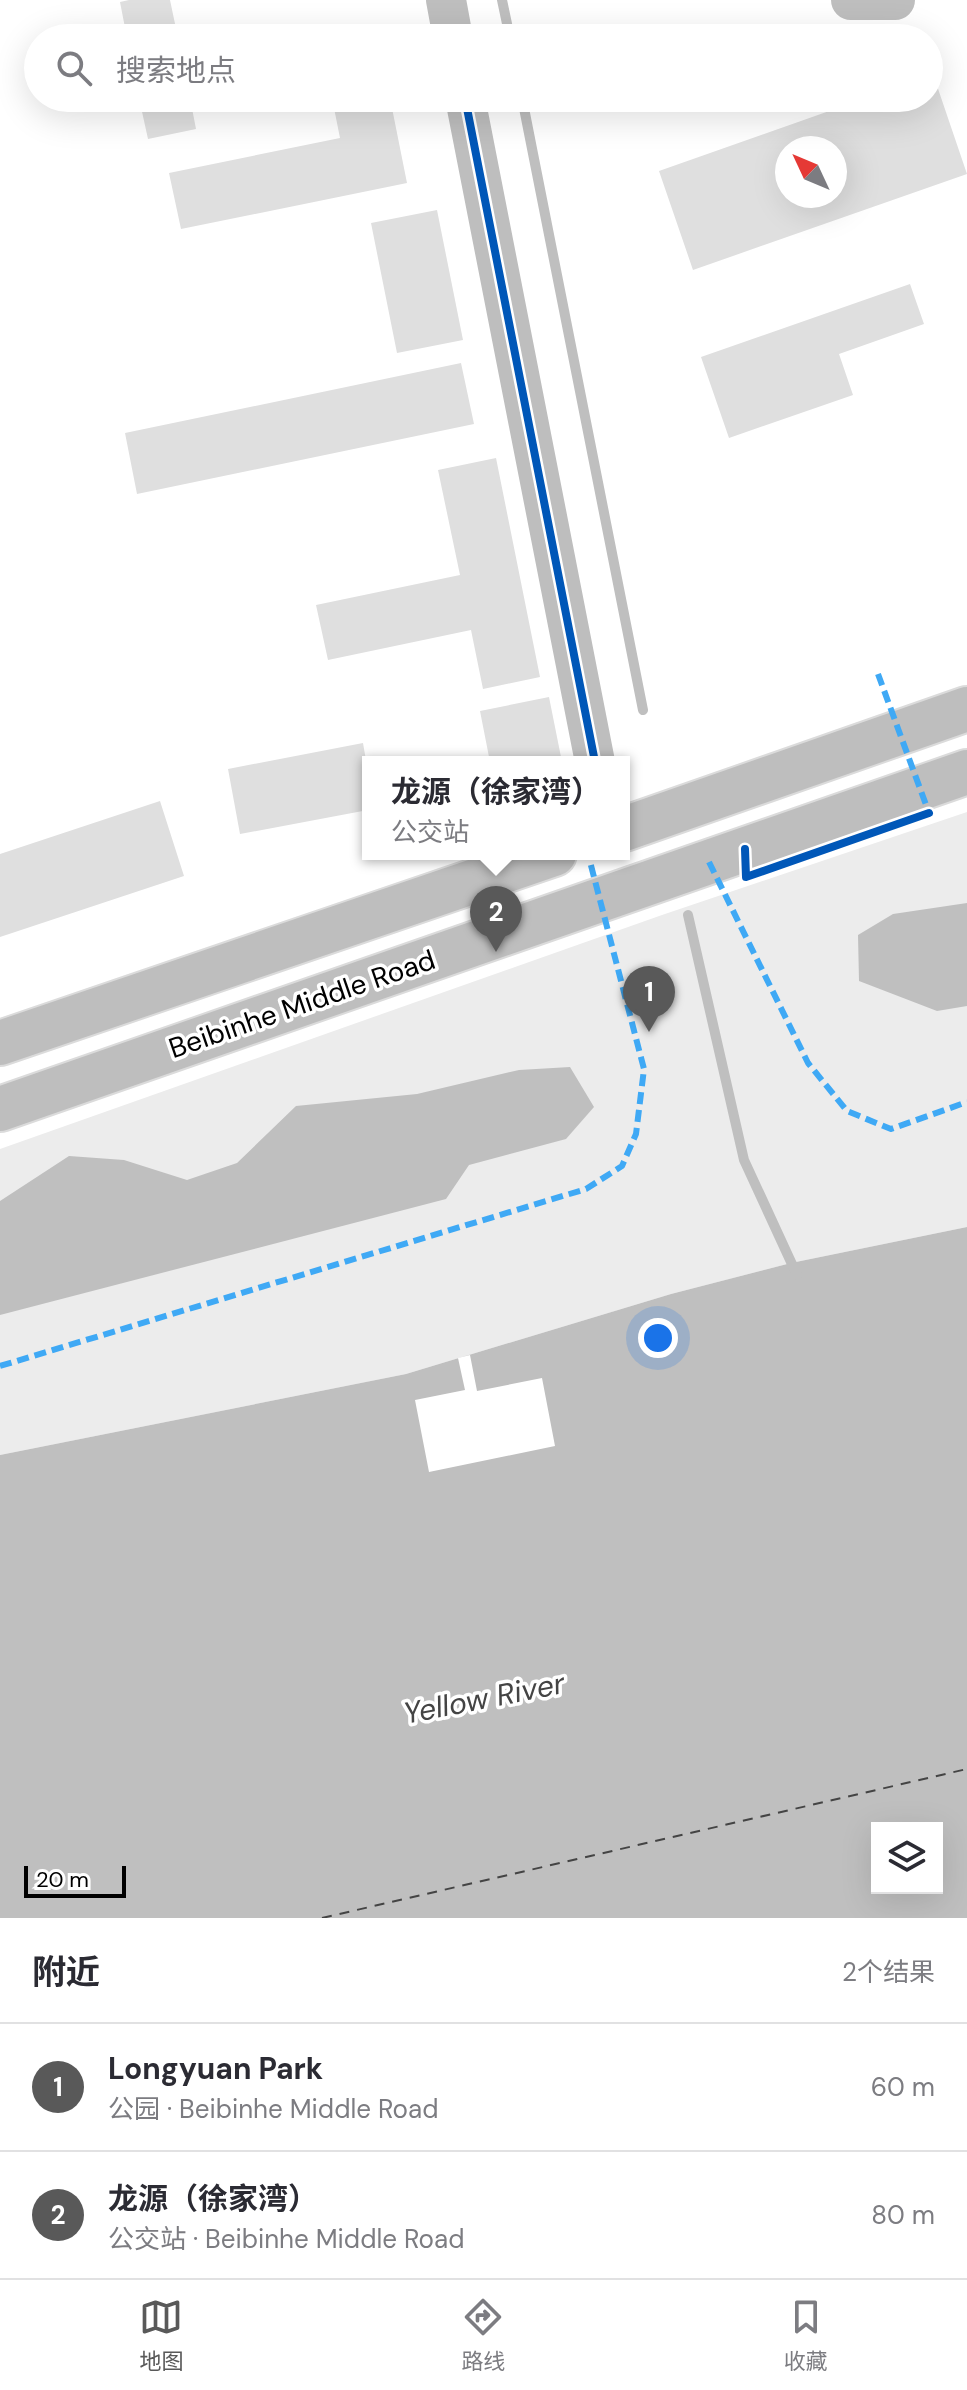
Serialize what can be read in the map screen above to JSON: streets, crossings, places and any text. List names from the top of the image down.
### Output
{
  "streets": {
    "main road": ["Beibinhe Middle Road"]
  },
  "water": ["Yellow River"],
  "scale_bar": "20 m",
  "north": "top left",
  "page": {
    "search": "搜索地点",
    "popup": ["龙源（徐家湾）", "公交站"],
    "pins": ["2", "1"],
    "scale": "20 m",
    "heading": ["附近", "2个结果"],
    "list": [
      {
        "mark": "1",
        "name": "Longyuan Park",
        "note": "公园 · Beibinhe Middle Road",
        "value": "60 m"
      },
      {
        "mark": "2",
        "name": "龙源（徐家湾）",
        "note": "公交站 · Beibinhe Middle Road",
        "value": "80 m"
      }
    ],
    "nav": ["地图", "路线", "收藏"]
  }
}
